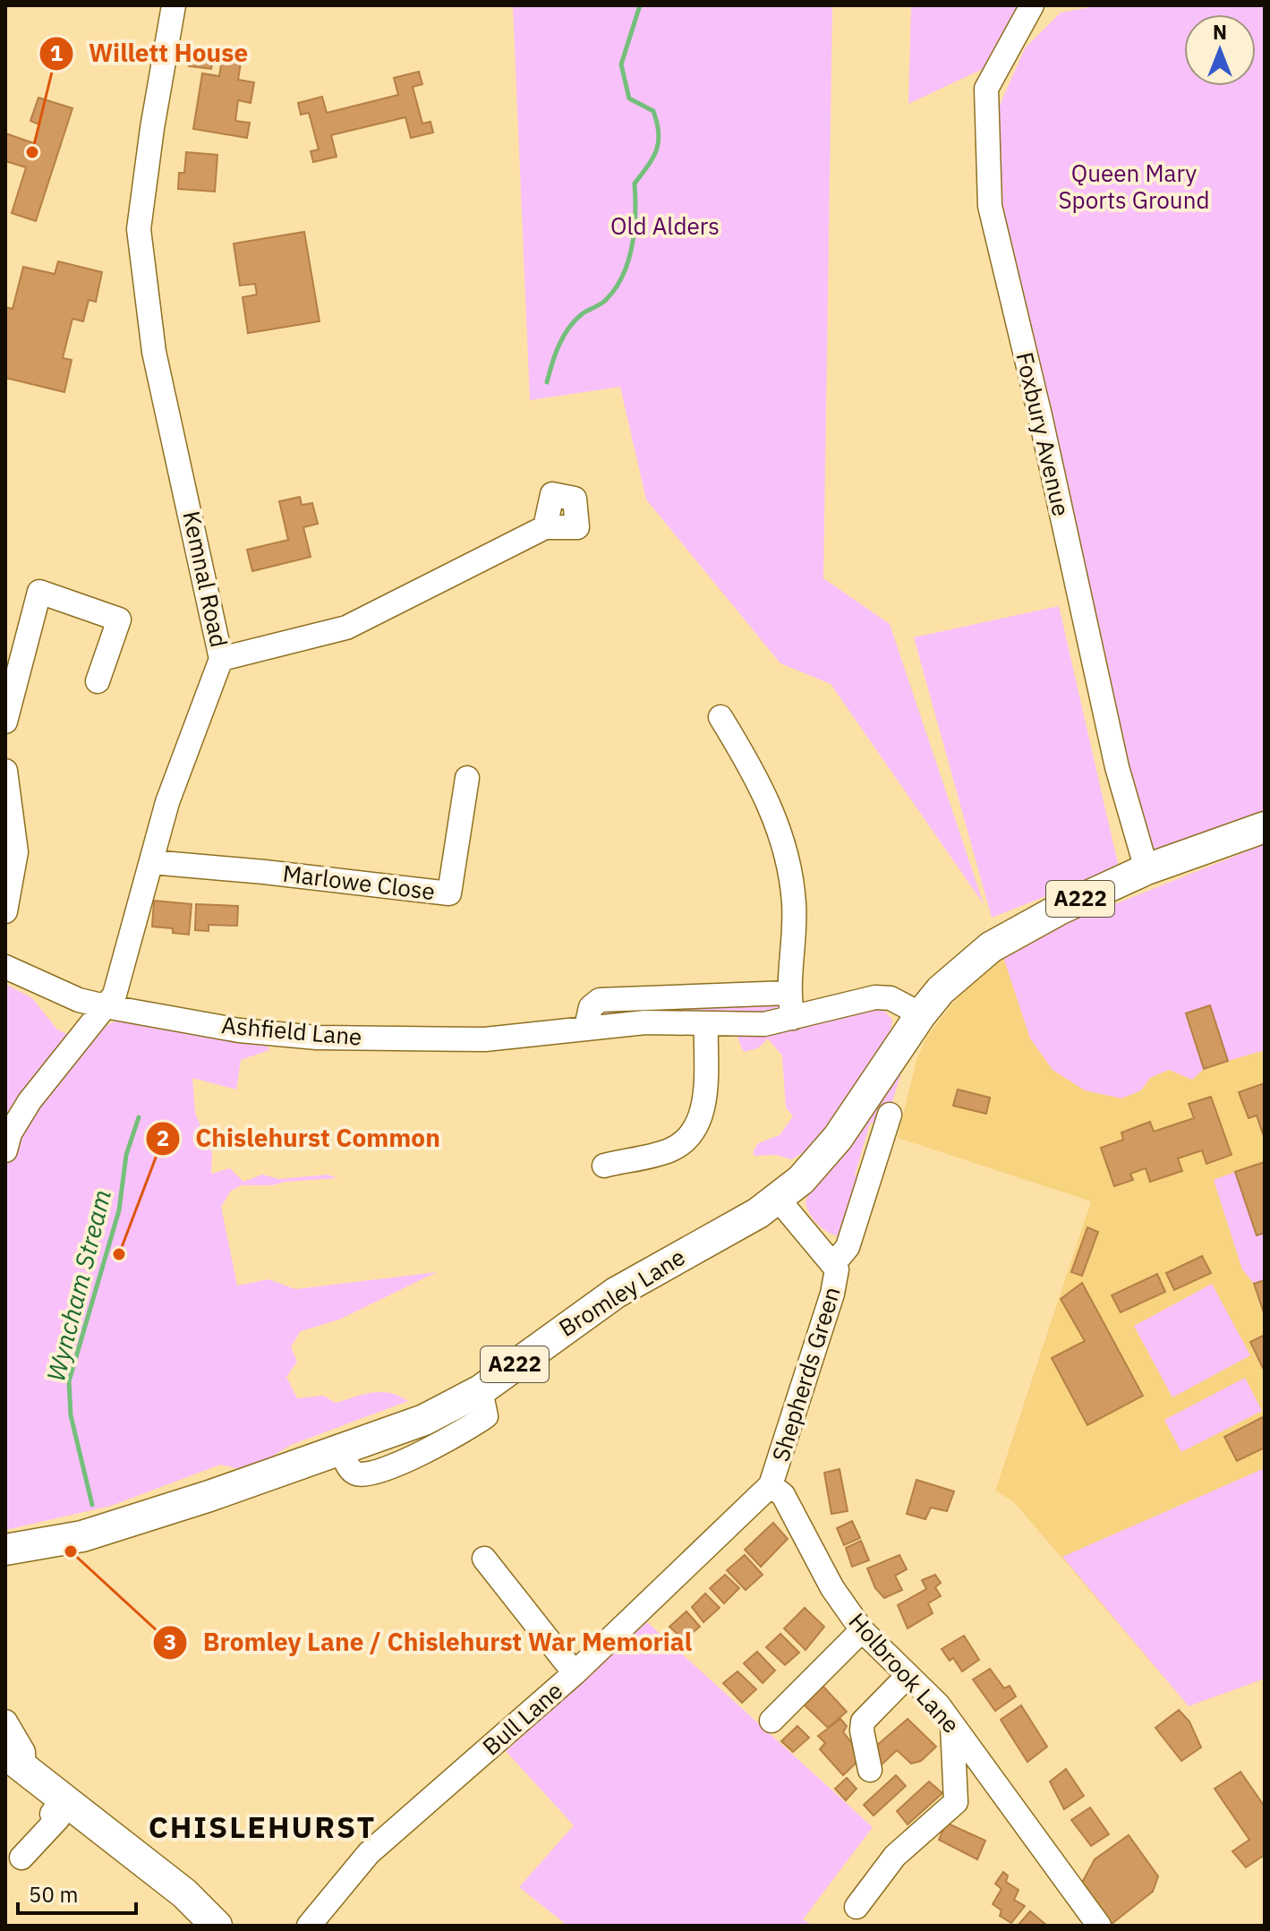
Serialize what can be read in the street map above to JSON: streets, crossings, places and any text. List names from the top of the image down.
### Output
{
  "streets": {
    "main road": ["A222", "Bromley Lane"],
    "street": [
      "Foxbury Avenue",
      "Kemnal Road",
      "Marlowe Close",
      "Ashfield Lane",
      "Shepherds Green",
      "Holbrook Lane",
      "Bull Lane"
    ]
  },
  "crossings": [
    ["Foxbury Avenue", "A222"],
    ["Kemnal Road", "Marlowe Close"],
    ["Kemnal Road", "Ashfield Lane"],
    ["A222", "Ashfield Lane"],
    ["A222", "Bromley Lane"],
    ["Ashfield Lane", "Bromley Lane"],
    ["Bromley Lane", "Shepherds Green"],
    ["Shepherds Green", "Holbrook Lane"],
    ["Shepherds Green", "Bull Lane"],
    ["Holbrook Lane", "Bull Lane"]
  ],
  "districts": ["CHISLEHURST"],
  "water": ["Wyncham Stream"],
  "parks": ["Queen Mary Sports Ground", "Old Alders"],
  "places": ["Willett House", "Chislehurst Common", "Bromley Lane / Chislehurst War Memorial"],
  "scale_bar": "50 m",
  "north": "top"
}
